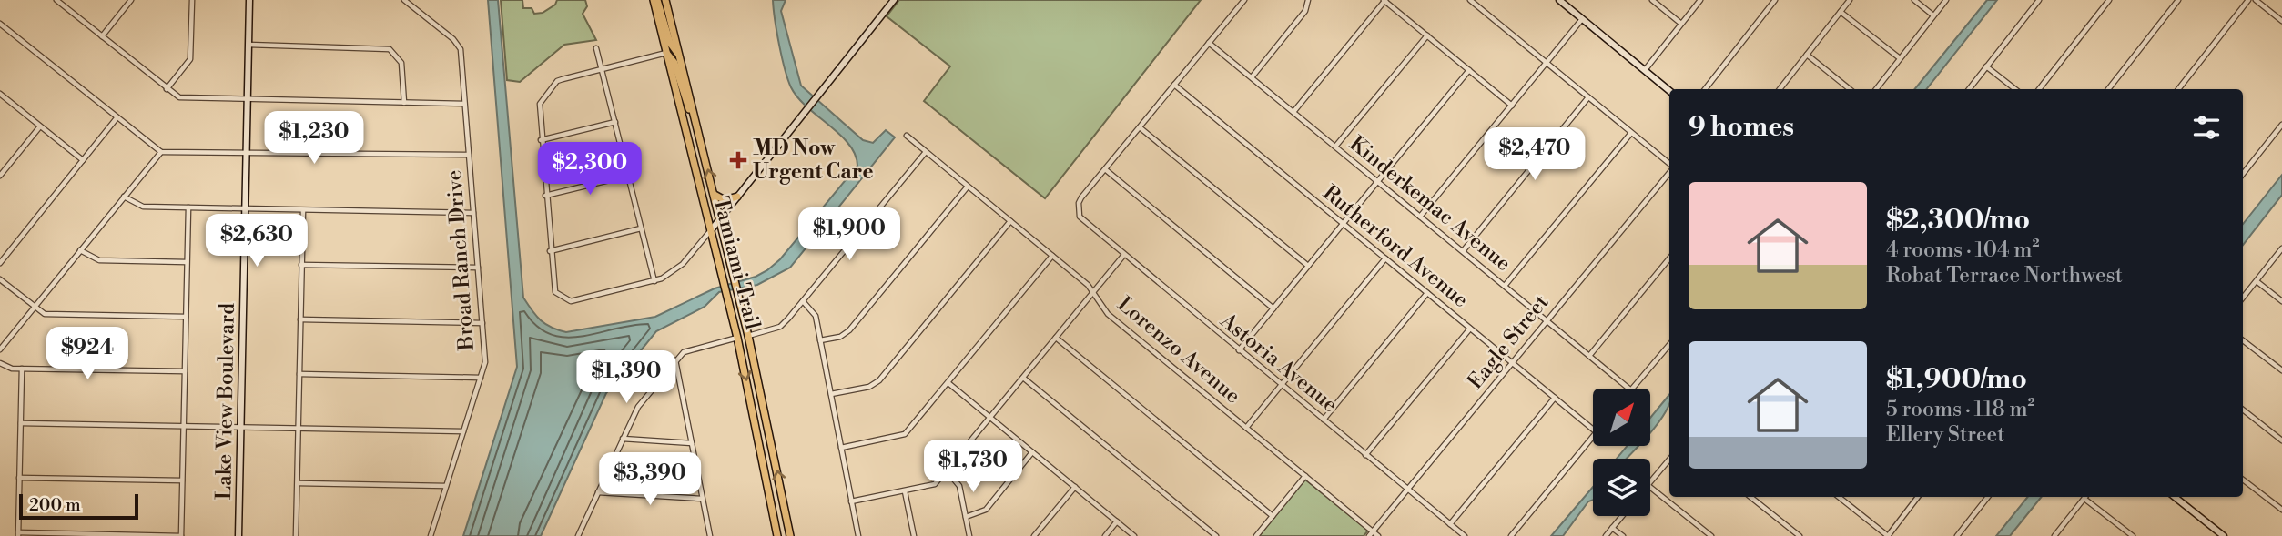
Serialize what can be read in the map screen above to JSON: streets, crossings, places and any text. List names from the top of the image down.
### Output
{
  "streets": {
    "main road": ["Tamiami Trail"],
    "street": [
      "Kinderkemac Avenue",
      "Rutherford Avenue",
      "Broad Ranch Drive",
      "Eagle Street",
      "Lorenzo Avenue",
      "Astoria Avenue",
      "Lake View Boulevard"
    ]
  },
  "crossings": [
    ["Kinderkemac Avenue", "Eagle Street"],
    ["Rutherford Avenue", "Eagle Street"],
    ["Eagle Street", "Lorenzo Avenue"],
    ["Eagle Street", "Astoria Avenue"]
  ],
  "places": {
    "health": ["MD Now Urgent Care"]
  },
  "scale_bar": "200 m",
  "north": "top right",
  "page": {
    "heading": "9 homes",
    "price": [
      "$1,230",
      "$2,470",
      "$2,300",
      "$1,900",
      "$2,630",
      "$924",
      "$1,390",
      "$1,730",
      "$3,390"
    ],
    "list": [
      {
        "name": "$2,300/mo",
        "note": "4 rooms · 104 m² · Robat Terrace Northwest"
      },
      {
        "name": "$1,900/mo",
        "note": "5 rooms · 118 m² · Ellery Street"
      }
    ],
    "scale": "200 m"
  }
}
